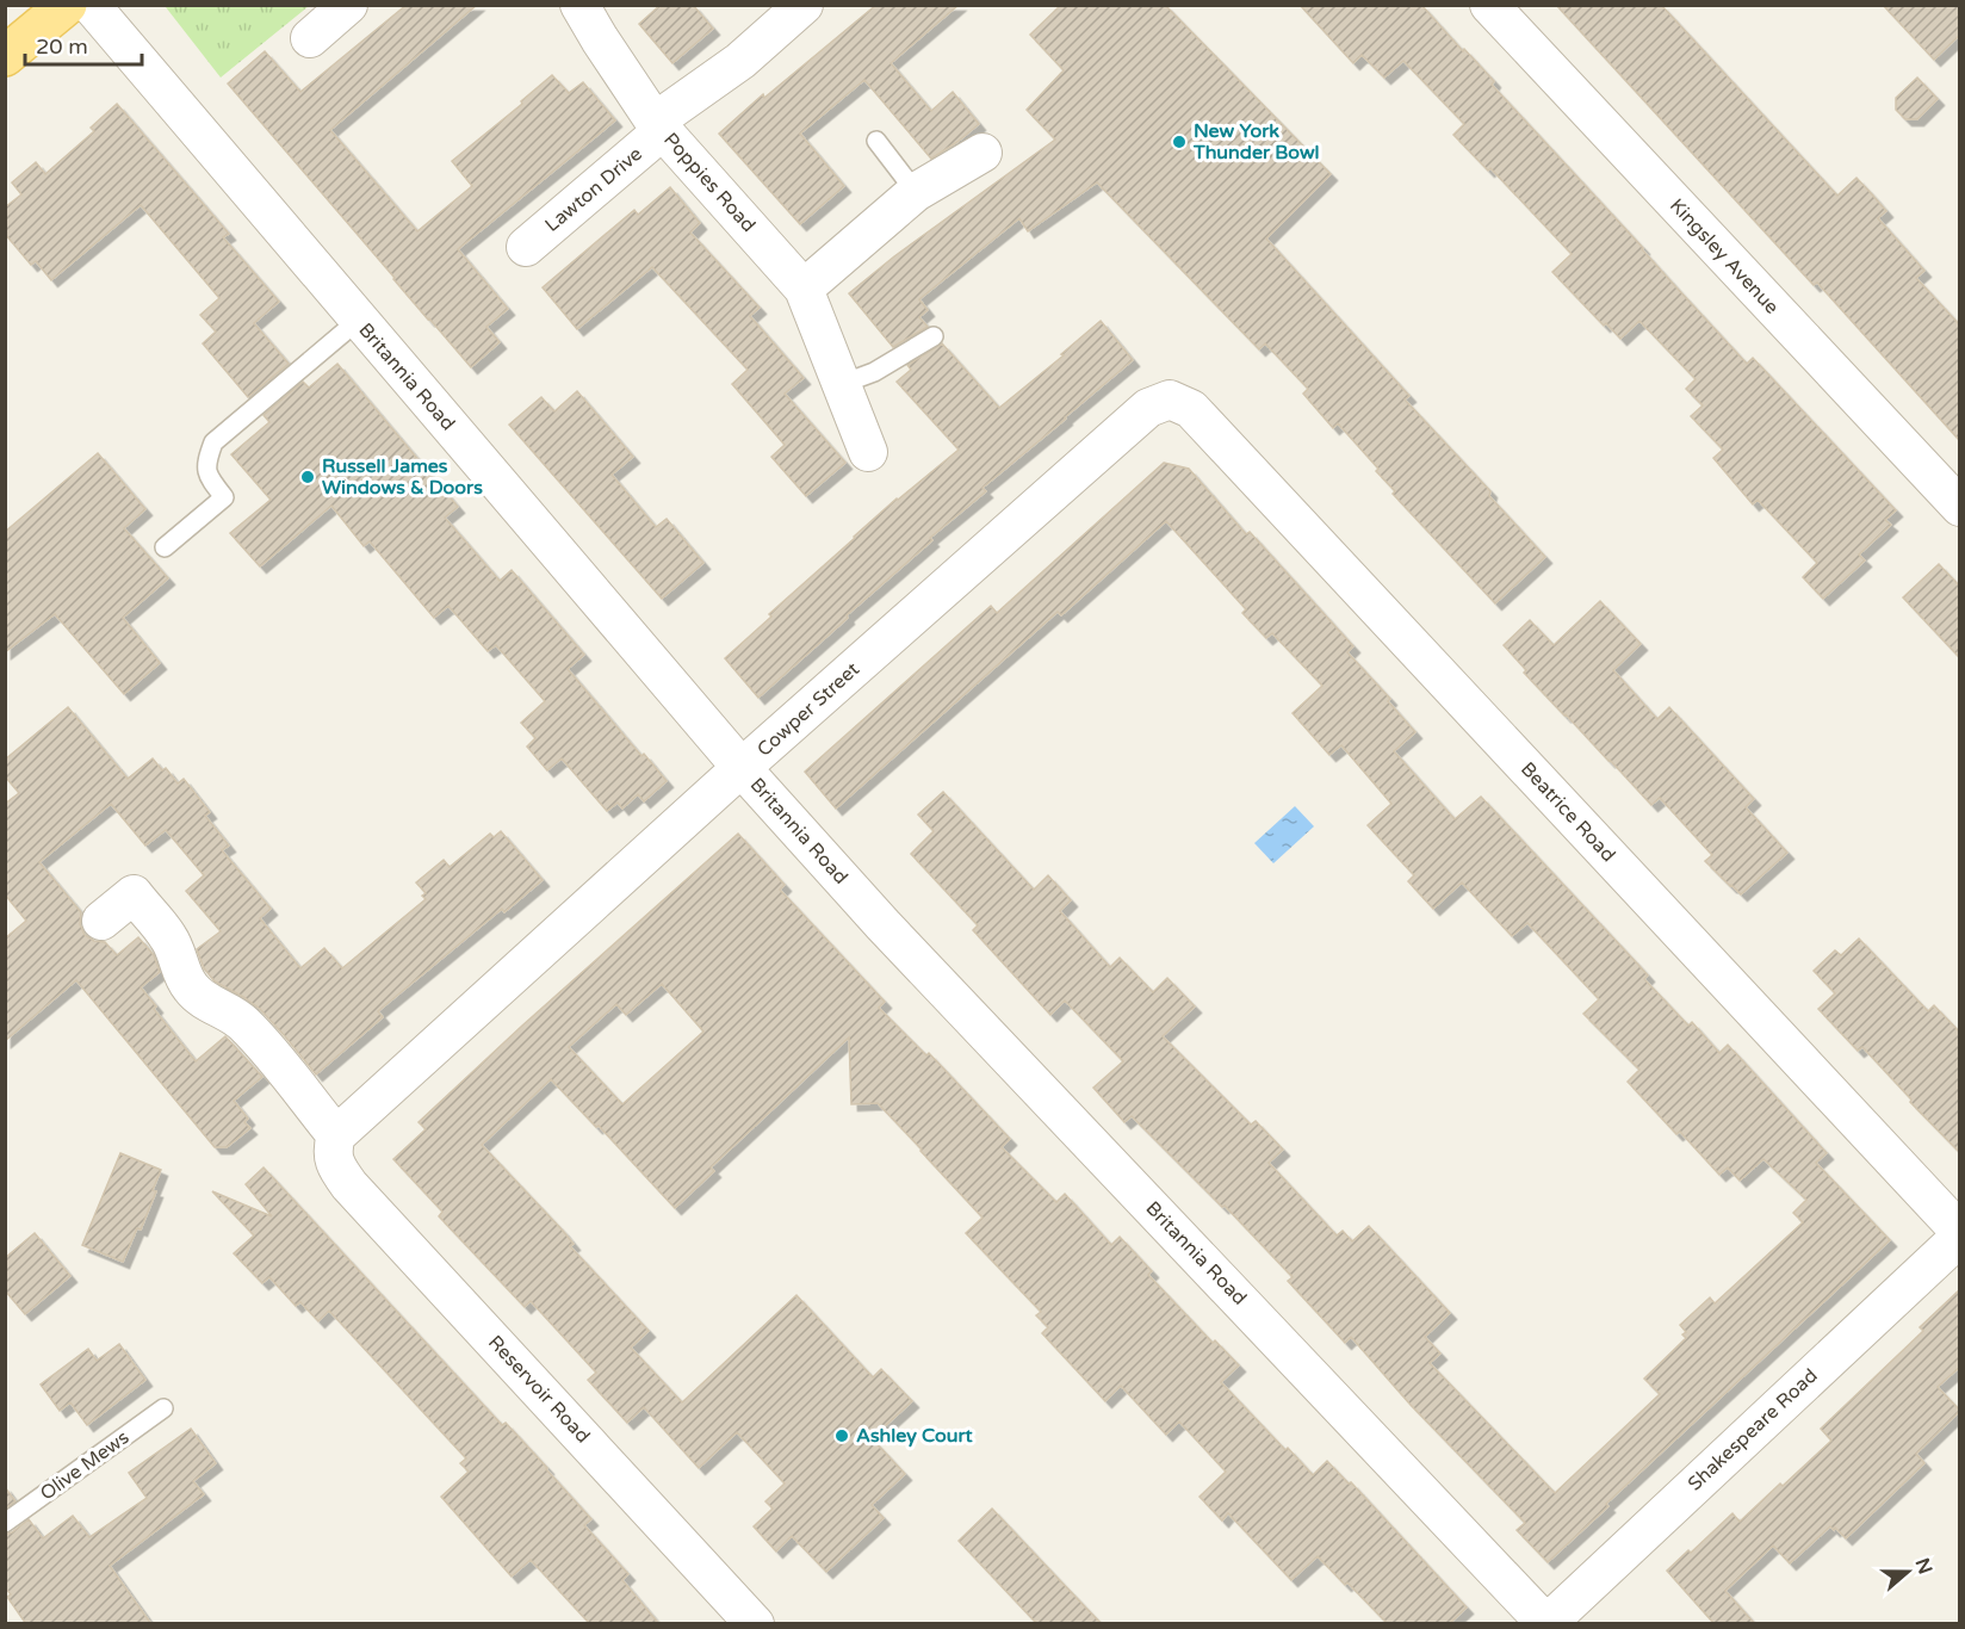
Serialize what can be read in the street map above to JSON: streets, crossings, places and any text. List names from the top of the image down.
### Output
{
  "streets": {
    "street": [
      "Poppies Road",
      "Lawton Drive",
      "Kingsley Avenue",
      "Britannia Road",
      "Cowper Street",
      "Beatrice Road",
      "Reservoir Road",
      "Shakespeare Road"
    ],
    "lane": ["Olive Mews"]
  },
  "crossings": [
    ["Poppies Road", "Lawton Drive"],
    ["Britannia Road", "Cowper Street"],
    ["Britannia Road", "Shakespeare Road"],
    ["Cowper Street", "Beatrice Road"],
    ["Cowper Street", "Reservoir Road"],
    ["Beatrice Road", "Shakespeare Road"]
  ],
  "places": ["New York Thunder Bowl", "Russell James Windows & Doors", "Ashley Court"],
  "scale_bar": "20 m",
  "north": "right"
}
